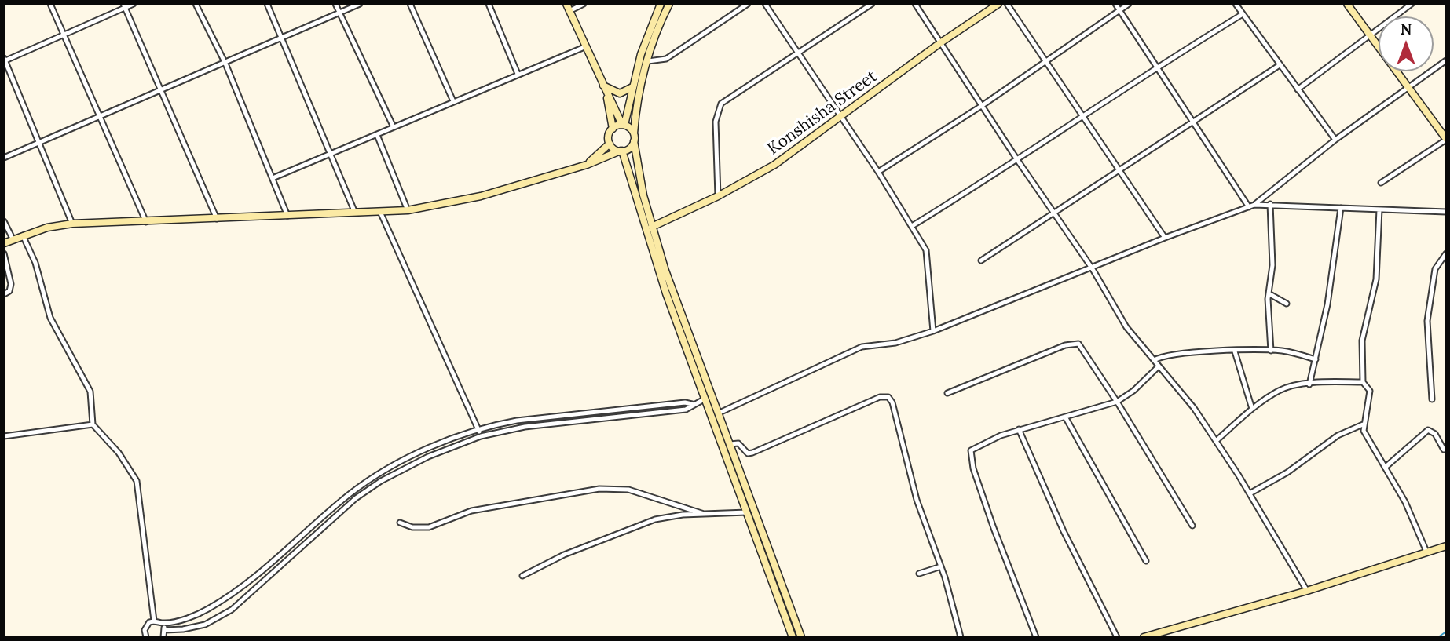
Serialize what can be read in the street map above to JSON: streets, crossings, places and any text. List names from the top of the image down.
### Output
{
  "streets": {
    "street": ["Konshisha Street"]
  },
  "north": "top"
}
